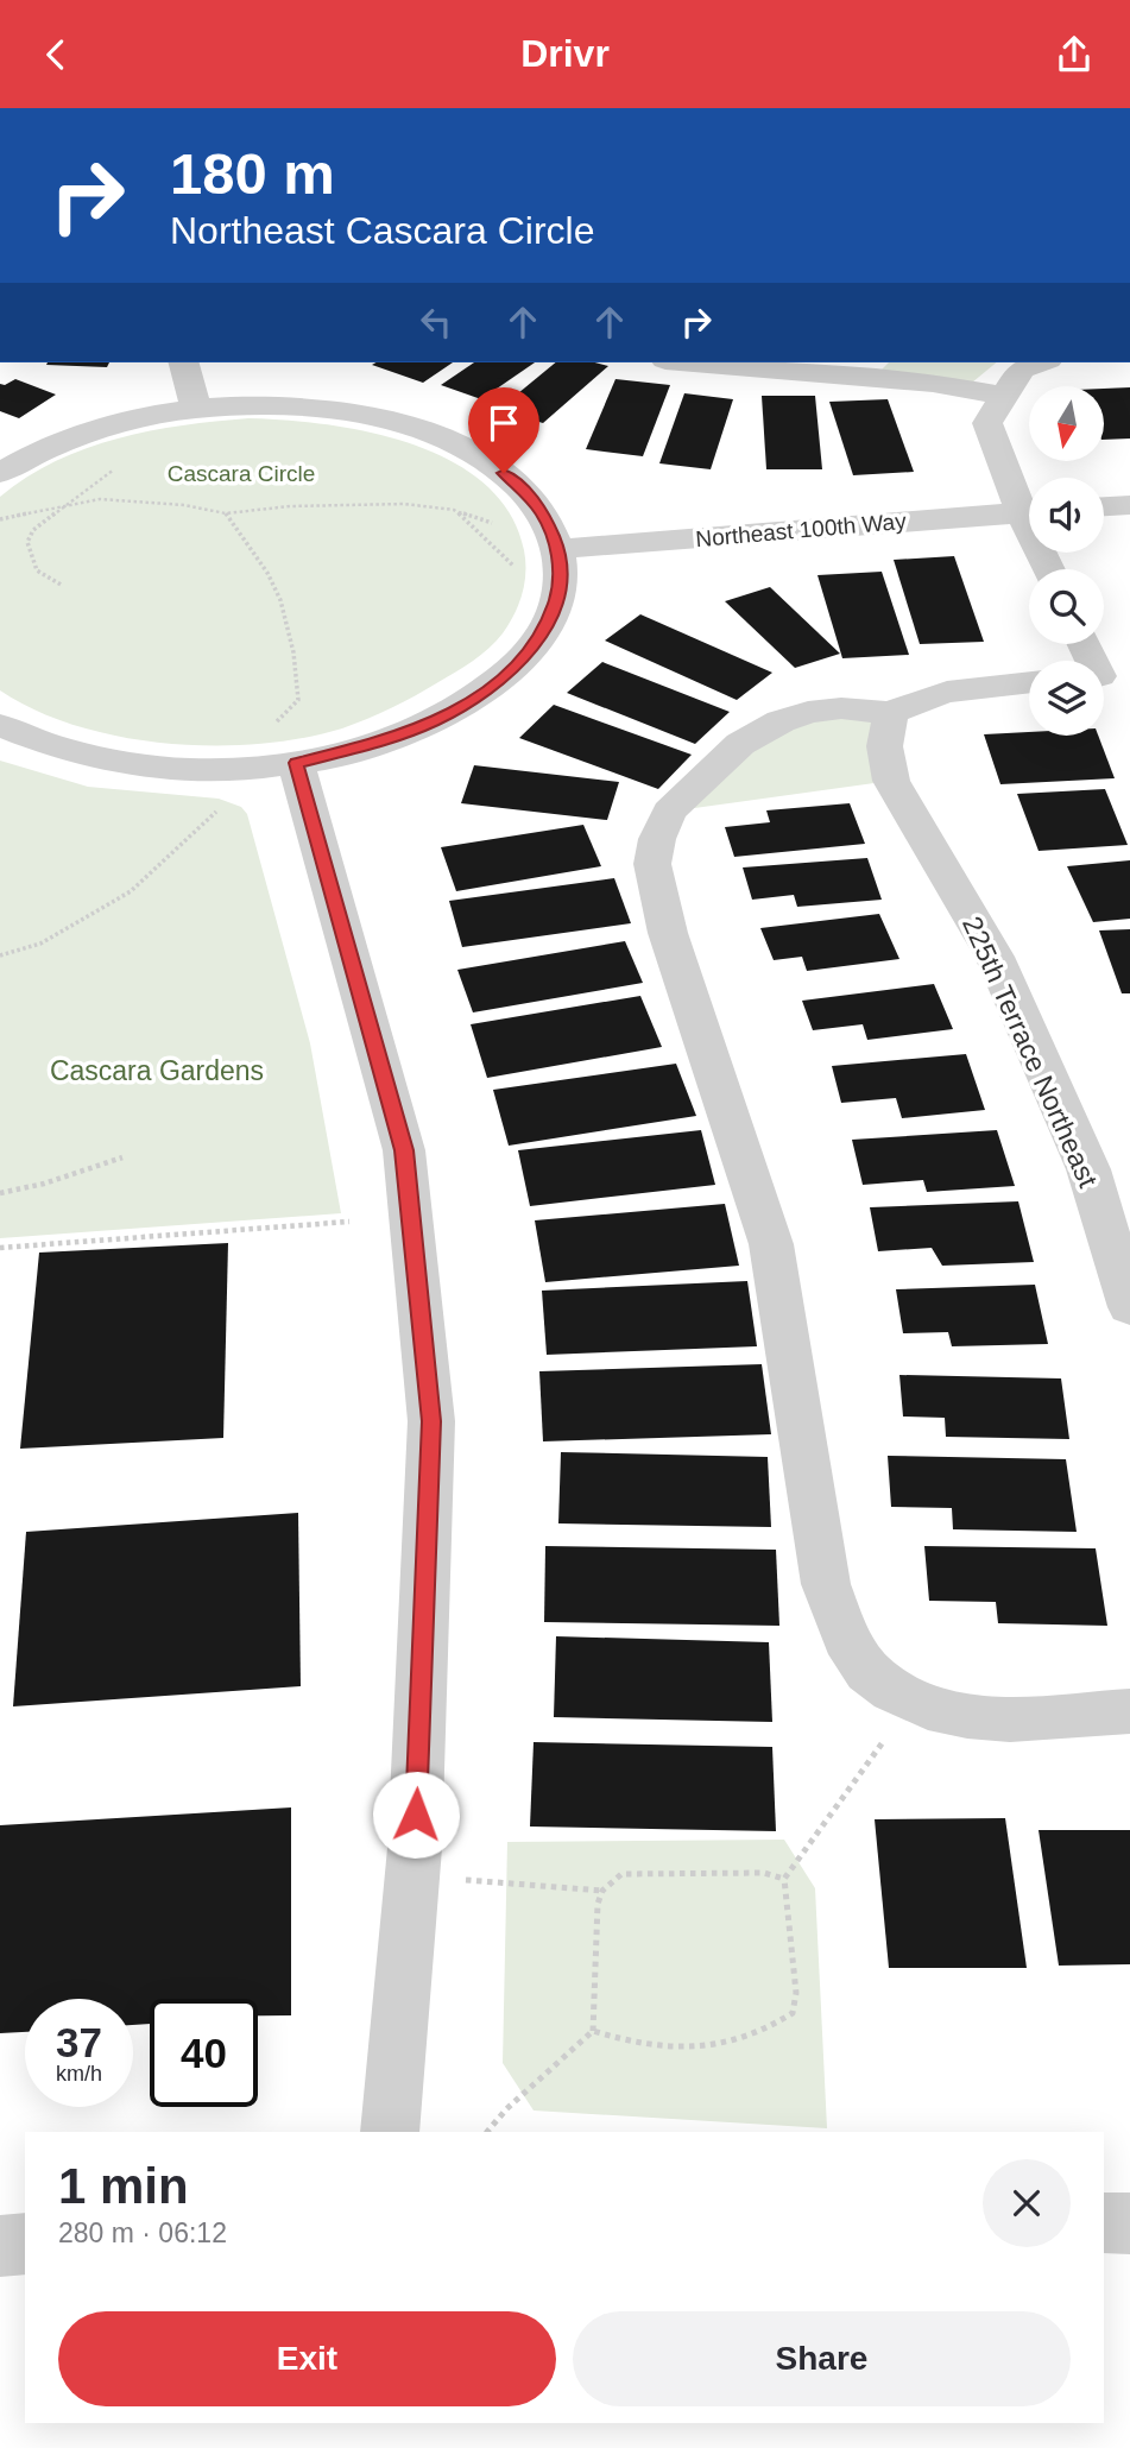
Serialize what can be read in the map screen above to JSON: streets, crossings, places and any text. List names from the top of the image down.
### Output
{
  "streets": {
    "street": ["Northeast 100th Way", "225th Terrace Northeast"]
  },
  "parks": ["Cascara Circle", "Cascara Gardens"],
  "north": "bottom",
  "page": {
    "header": "Drivr",
    "turn": ["180 m", "Northeast Cascara Circle"],
    "speed": "37 km/h",
    "limit": "40",
    "heading": ["1 min", "280 m · 06:12"],
    "buttons": ["Exit", "Share"]
  }
}
